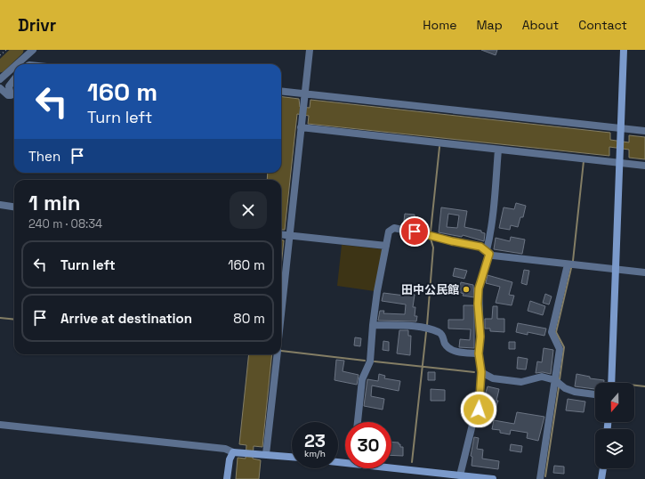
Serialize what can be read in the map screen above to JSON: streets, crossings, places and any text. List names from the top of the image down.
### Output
{
  "places": ["田中公民館"],
  "north": "bottom",
  "page": {
    "header": "Drivr",
    "nav": [
      "Home",
      "Map",
      "About",
      "Contact"
    ],
    "turn": ["160 m", "Turn left"],
    "then": "Then",
    "heading": ["1 min", "240 m · 08:34"],
    "list": [
      {
        "name": "Turn left",
        "value": "160 m"
      },
      {
        "name": "Arrive at destination",
        "value": "80 m"
      }
    ],
    "speed": "23 km/h",
    "limit": "30"
  }
}
